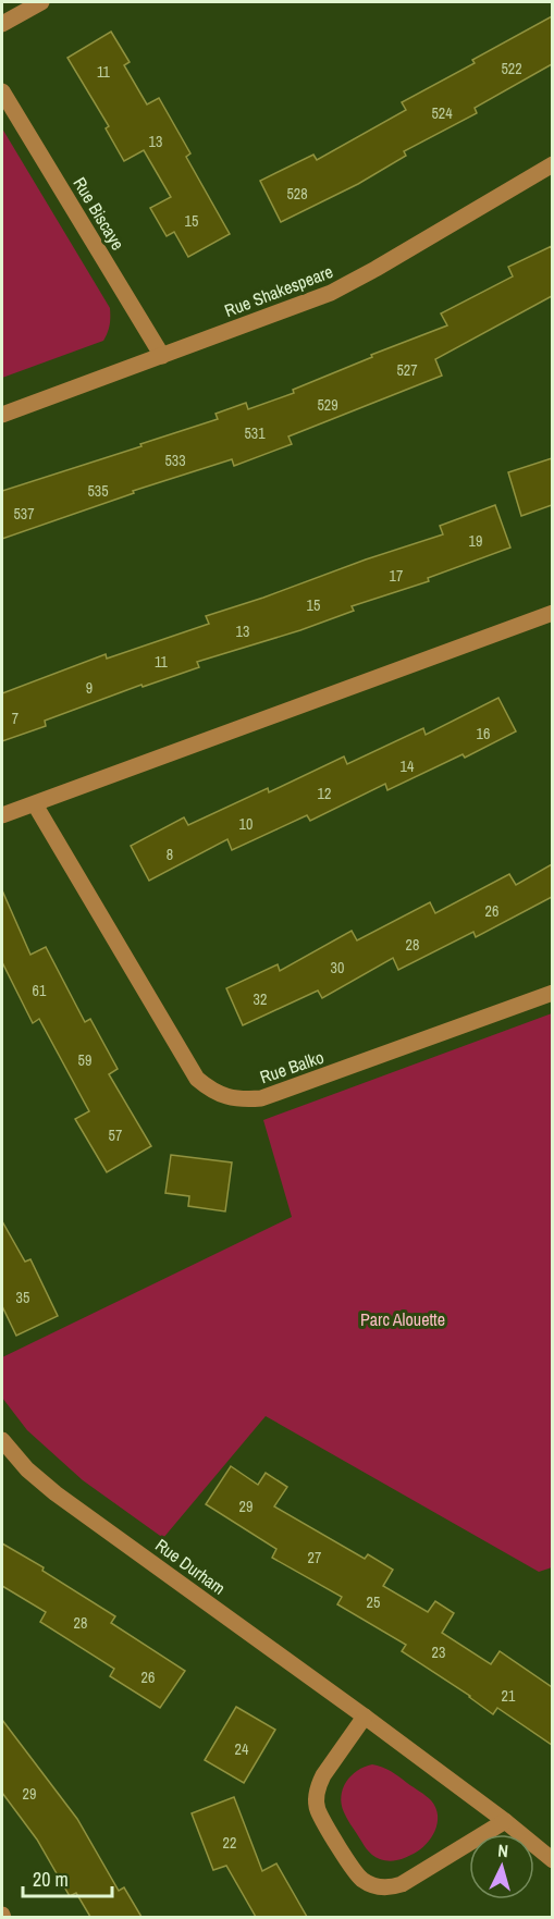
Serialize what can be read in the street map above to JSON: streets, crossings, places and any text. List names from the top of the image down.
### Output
{
  "streets": {
    "street": [
      "Rue Biscaye",
      "Rue Shakespeare",
      "Rue Balko",
      "Rue Durham"
    ]
  },
  "crossings": [
    ["Rue Biscaye", "Rue Shakespeare"]
  ],
  "parks": ["Parc Alouette"],
  "house_numbers": [
    "522",
    "11",
    "524",
    "13",
    "528",
    "15",
    "527",
    "529",
    "531",
    "533",
    "535",
    "537",
    "19",
    "17",
    "15",
    "13",
    "11",
    "9",
    "7",
    "16",
    "14",
    "12",
    "10",
    "8",
    "26",
    "28",
    "30",
    "61",
    "32",
    "59",
    "57",
    "35",
    "29",
    "27",
    "25",
    "28",
    "23",
    "26",
    "21",
    "24",
    "29",
    "22"
  ],
  "scale_bar": "20 m",
  "north": "top"
}
